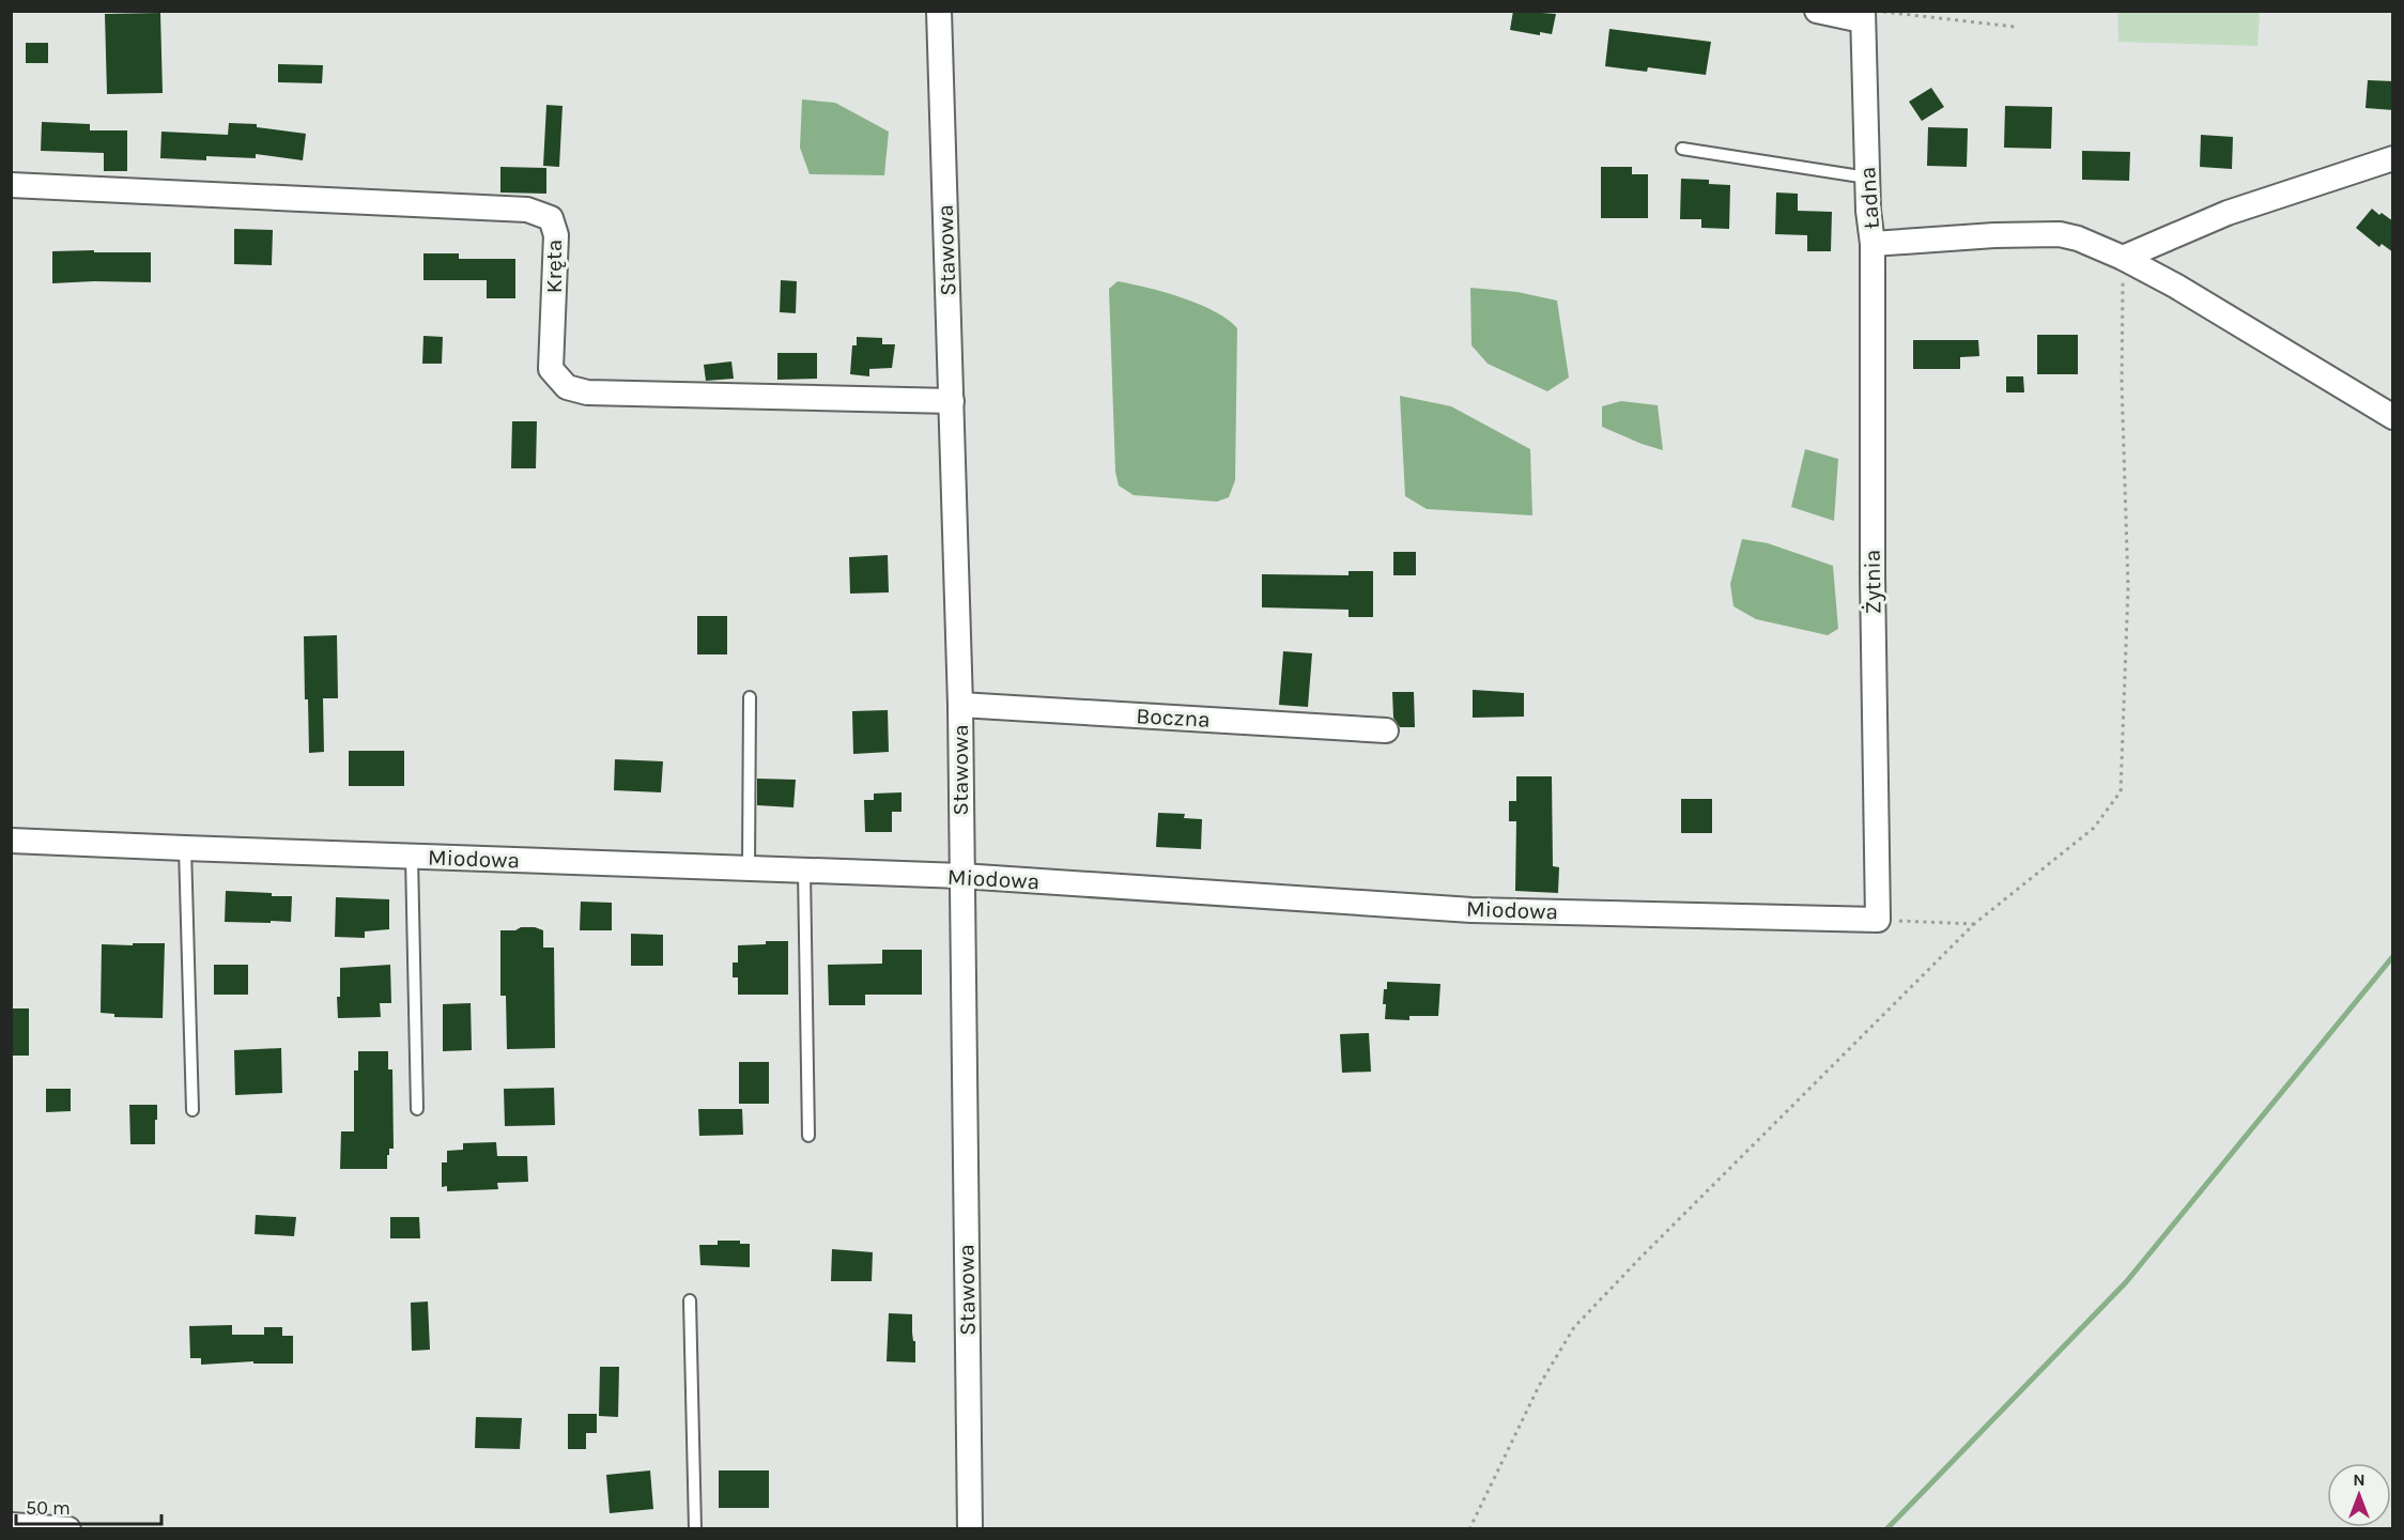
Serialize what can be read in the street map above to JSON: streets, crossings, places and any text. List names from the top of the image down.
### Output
{
  "streets": {
    "street": [
      "Ładna",
      "Stawowa",
      "Kręta",
      "Żytnia",
      "Boczna",
      "Miodowa"
    ]
  },
  "crossings": [
    ["Ładna", "Żytnia"],
    ["Stawowa", "Kręta"],
    ["Stawowa", "Boczna"],
    ["Stawowa", "Miodowa"],
    ["Żytnia", "Miodowa"]
  ],
  "scale_bar": "50 m",
  "north": "top"
}
